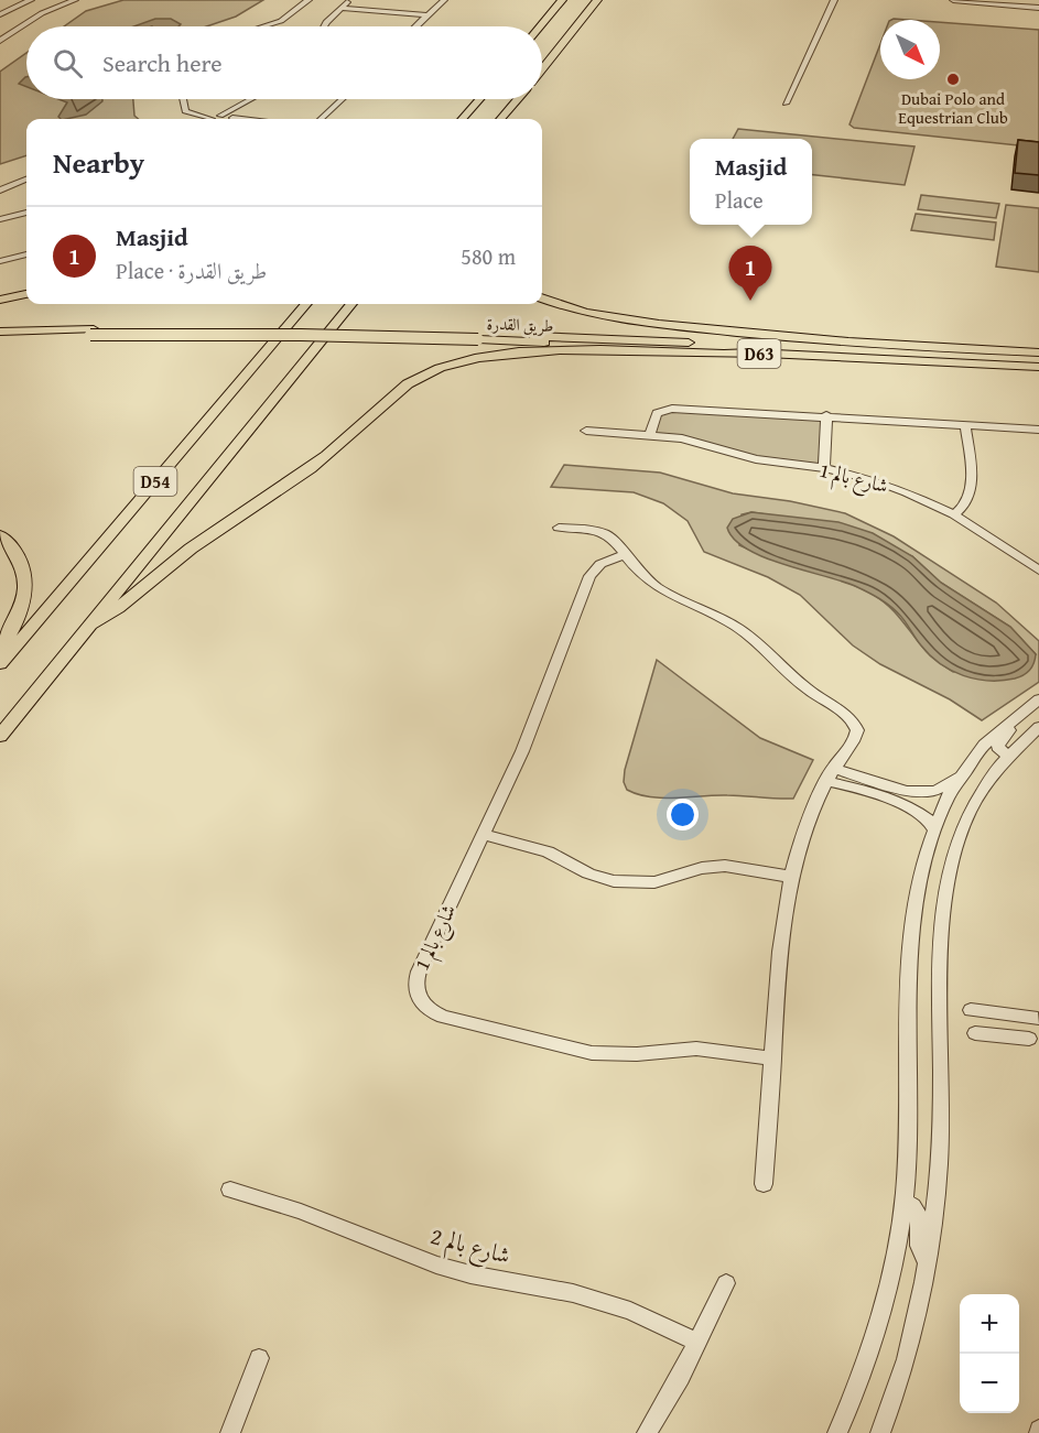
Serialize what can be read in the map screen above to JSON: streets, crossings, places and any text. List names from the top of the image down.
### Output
{
  "streets": {
    "main road": ["طريق القدرة", "D63", "D54"],
    "street": ["شارع بالم 1", "شارع بالم 2"]
  },
  "places": ["Dubai Polo and Equestrian Club"],
  "north": "bottom right",
  "page": {
    "search": "Search here",
    "heading": "Nearby",
    "popup": ["Masjid", "Place"],
    "list": [
      {
        "mark": "1",
        "name": "Masjid",
        "note": "Place · طريق القدرة",
        "value": "580 m"
      }
    ],
    "pins": "1",
    "map_buttons": ["+", "−"]
  }
}
